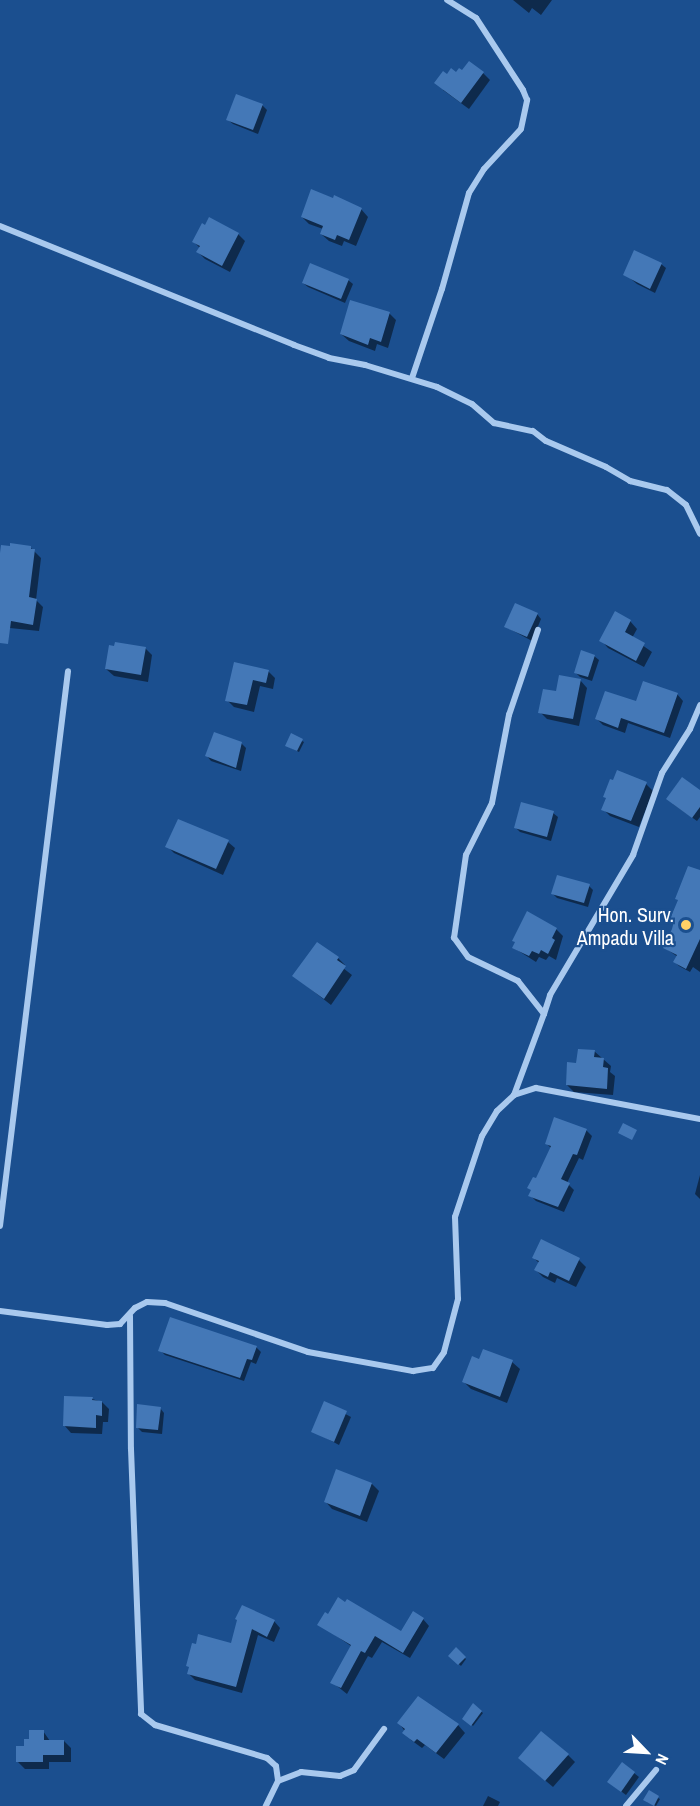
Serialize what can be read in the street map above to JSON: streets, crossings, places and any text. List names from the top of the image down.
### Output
{
  "places": ["Hon. Surv. Ampadu Villa"],
  "north": "bottom right"
}
